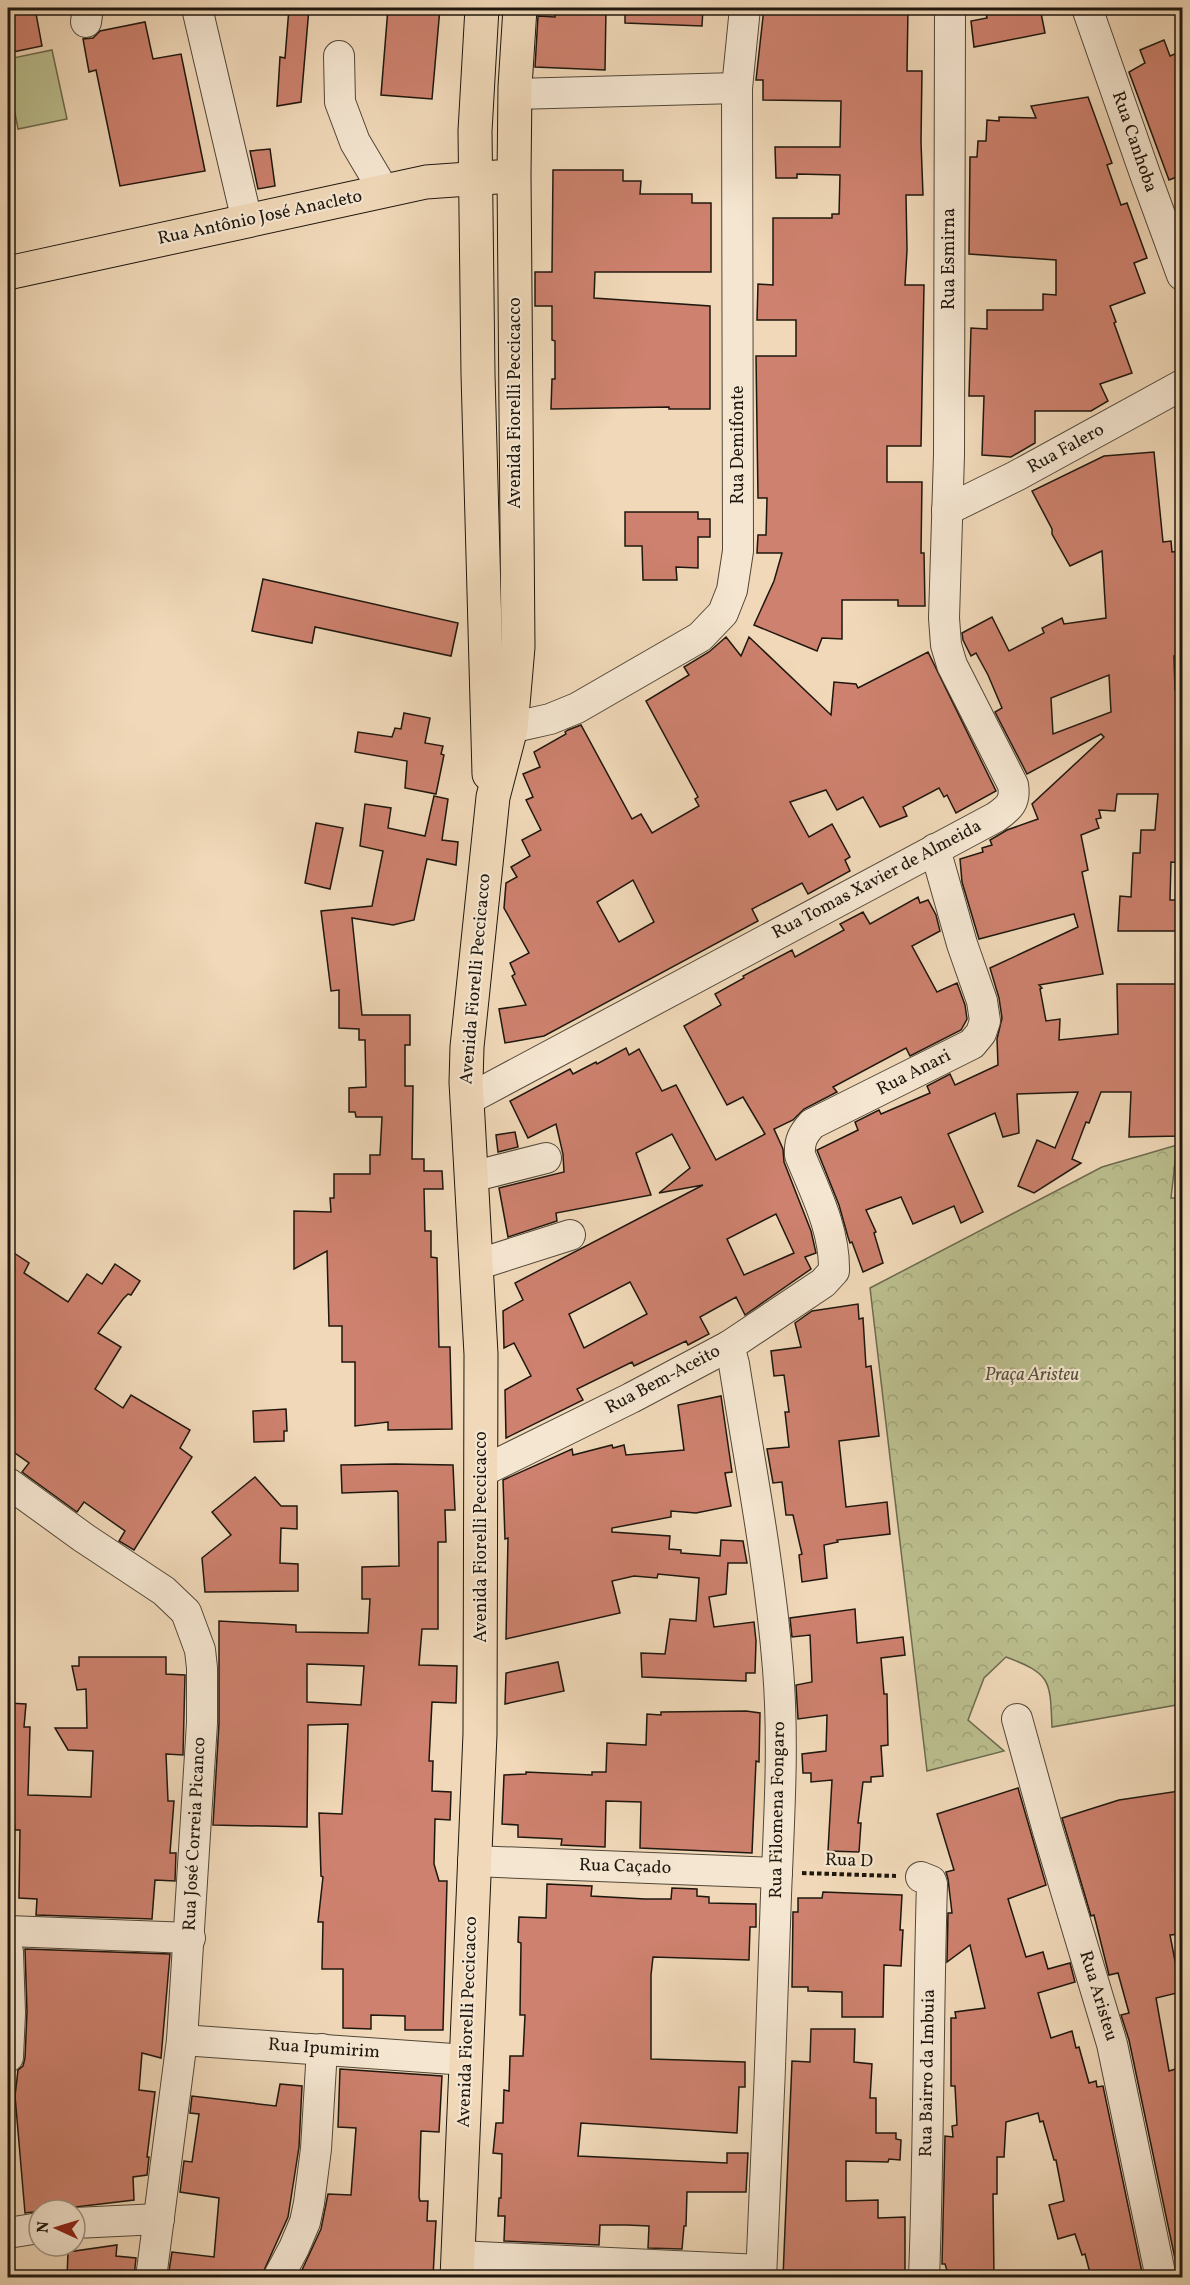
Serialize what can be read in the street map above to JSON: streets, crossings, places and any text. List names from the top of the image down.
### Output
{
  "streets": {
    "main road": ["Rua Antônio José Anacleto", "Avenida Fiorelli Peccicacco"],
    "street": [
      "Rua Canhoba",
      "Rua Esmirna",
      "Rua Demifonte",
      "Rua Falero",
      "Rua Tomas Xavier de Almeida",
      "Rua Anari",
      "Rua Bem-Aceito",
      "Rua Filomena Fongaro",
      "Rua José Correia Picanco",
      "Rua Caçado",
      "Rua Aristeu",
      "Rua Ipumirim",
      "Rua Bairro da Imbuia"
    ],
    "path": ["Rua D"]
  },
  "crossings": [
    ["Rua Antônio José Anacleto", "Avenida Fiorelli Peccicacco"],
    ["Rua Esmirna", "Rua Falero"],
    ["Rua Esmirna", "Rua Tomas Xavier de Almeida"],
    ["Avenida Fiorelli Peccicacco", "Rua Demifonte"],
    ["Avenida Fiorelli Peccicacco", "Rua Tomas Xavier de Almeida"],
    ["Avenida Fiorelli Peccicacco", "Rua Bem-Aceito"],
    ["Avenida Fiorelli Peccicacco", "Rua Caçado"],
    ["Avenida Fiorelli Peccicacco", "Rua Ipumirim"],
    ["Rua Falero", "Rua Tomas Xavier de Almeida"],
    ["Rua Tomas Xavier de Almeida", "Rua Anari"],
    ["Rua Anari", "Rua Bem-Aceito"],
    ["Rua Bem-Aceito", "Rua Filomena Fongaro"],
    ["Rua Filomena Fongaro", "Rua D"],
    ["Rua Filomena Fongaro", "Rua Caçado"],
    ["Rua José Correia Picanco", "Rua Ipumirim"],
    ["Rua D", "Rua Caçado"],
    ["Rua D", "Rua Bairro da Imbuia"]
  ],
  "parks": ["Praça Aristeu"],
  "north": "left"
}
